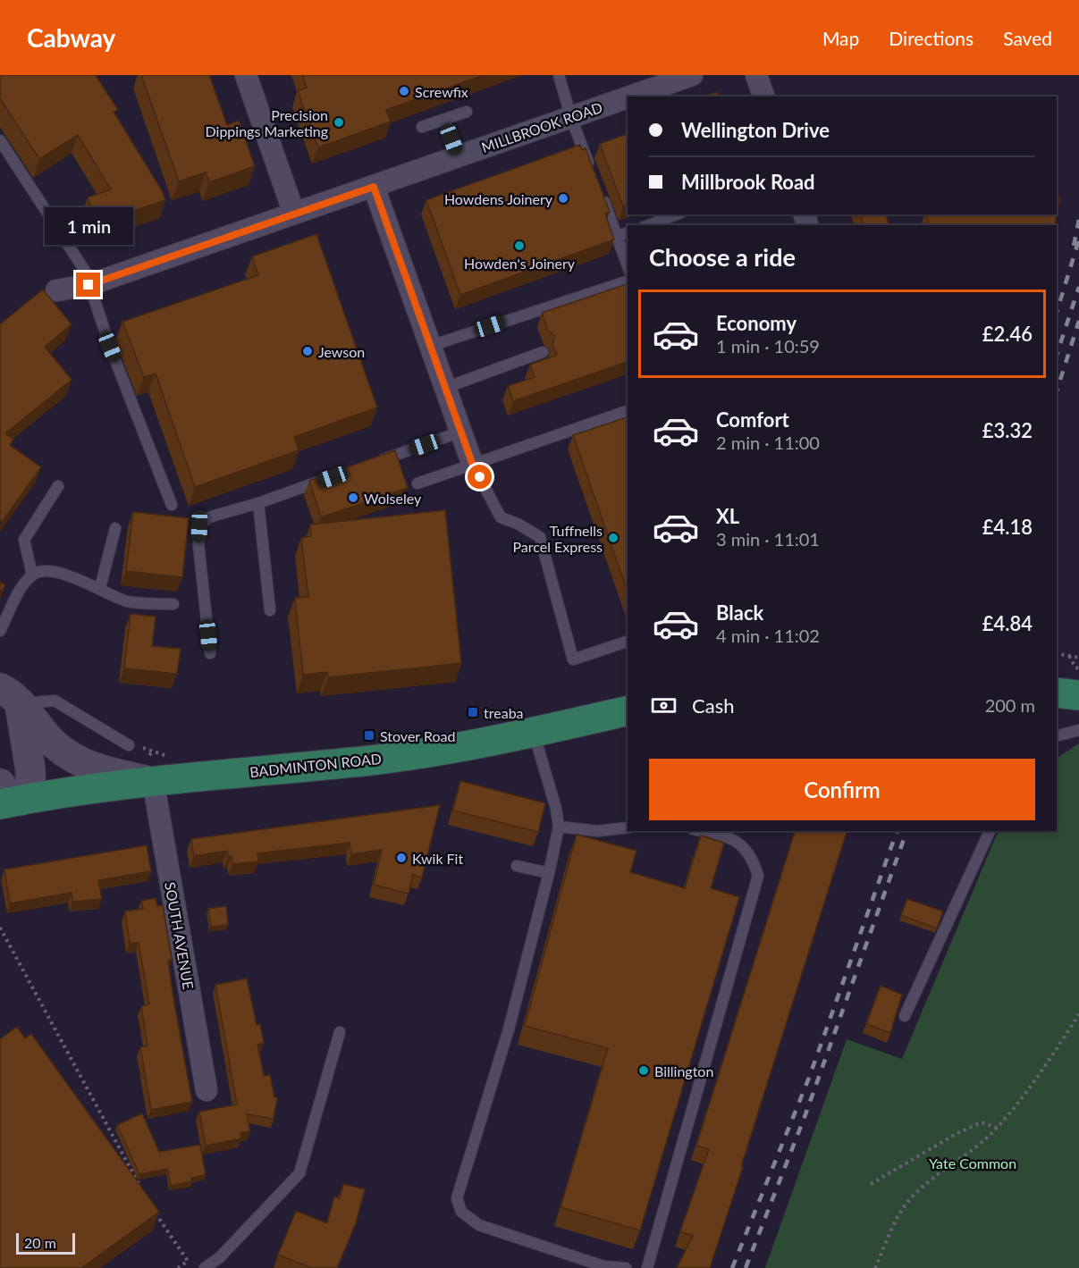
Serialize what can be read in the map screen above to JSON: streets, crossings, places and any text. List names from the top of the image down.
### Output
{
  "streets": {
    "main road": ["BADMINTON ROAD"],
    "street": ["MILLBROOK ROAD", "SOUTH AVENUE"]
  },
  "crossings": [
    ["BADMINTON ROAD", "SOUTH AVENUE"]
  ],
  "parks": ["Yate Common"],
  "places": {
    "other": [
      "Screwfix",
      "Precision Dippings Marketing",
      "Howdens Joinery",
      "Howden's Joinery",
      "Jewson",
      "Wolseley",
      "Tuffnells Parcel Express",
      "Kwik Fit",
      "Billington"
    ],
    "transit": ["treaba", "Stover Road"]
  },
  "scale_bar": "20 m",
  "page": {
    "header": "Cabway",
    "nav": ["Map", "Directions", "Saved"],
    "banner": ["Wellington Drive", "Millbrook Road"],
    "bubble": "1 min",
    "heading": "Choose a ride",
    "list": [
      {
        "name": "Economy",
        "note": "1 min · 10:59",
        "value": "£2.46"
      },
      {
        "name": "Comfort",
        "note": "2 min · 11:00",
        "value": "£3.32"
      },
      {
        "name": "XL",
        "note": "3 min · 11:01",
        "value": "£4.18"
      },
      {
        "name": "Black",
        "note": "4 min · 11:02",
        "value": "£4.84"
      }
    ],
    "pay": ["Cash", "200 m"],
    "buttons": "Confirm",
    "scale": "20 m"
  }
}
